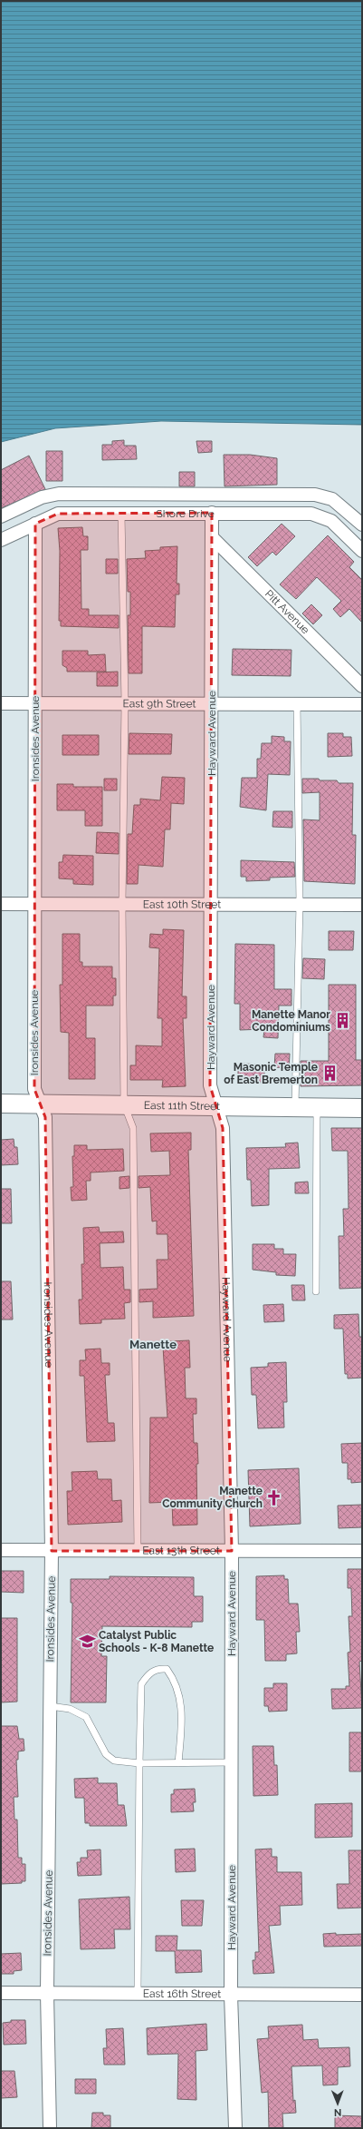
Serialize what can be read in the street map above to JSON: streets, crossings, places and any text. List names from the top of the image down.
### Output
{
  "streets": {
    "main road": ["East 11th Street"],
    "street": [
      "Shore Drive",
      "Pitt Avenue",
      "East 9th Street",
      "Hayward Avenue",
      "Ironsides Avenue",
      "East 10th Street",
      "East 13th Street",
      "East 16th Street"
    ]
  },
  "crossings": [
    ["Shore Drive", "Hayward Avenue"],
    ["Shore Drive", "Ironsides Avenue"],
    ["Pitt Avenue", "Hayward Avenue"],
    ["East 9th Street", "Hayward Avenue"],
    ["East 9th Street", "Ironsides Avenue"],
    ["Hayward Avenue", "East 10th Street"],
    ["Hayward Avenue", "East 11th Street"],
    ["Hayward Avenue", "East 13th Street"],
    ["Hayward Avenue", "East 16th Street"],
    ["Ironsides Avenue", "East 10th Street"],
    ["Ironsides Avenue", "East 11th Street"],
    ["Ironsides Avenue", "East 13th Street"],
    ["Ironsides Avenue", "East 16th Street"]
  ],
  "districts": ["Manette"],
  "places": {
    "building": ["Manette Manor Condominiums", "Masonic Temple of East Bremerton"],
    "church": ["Manette Community Church"],
    "school or university": ["Catalyst Public Schools - K-8 Manette"]
  },
  "north": "bottom"
}
